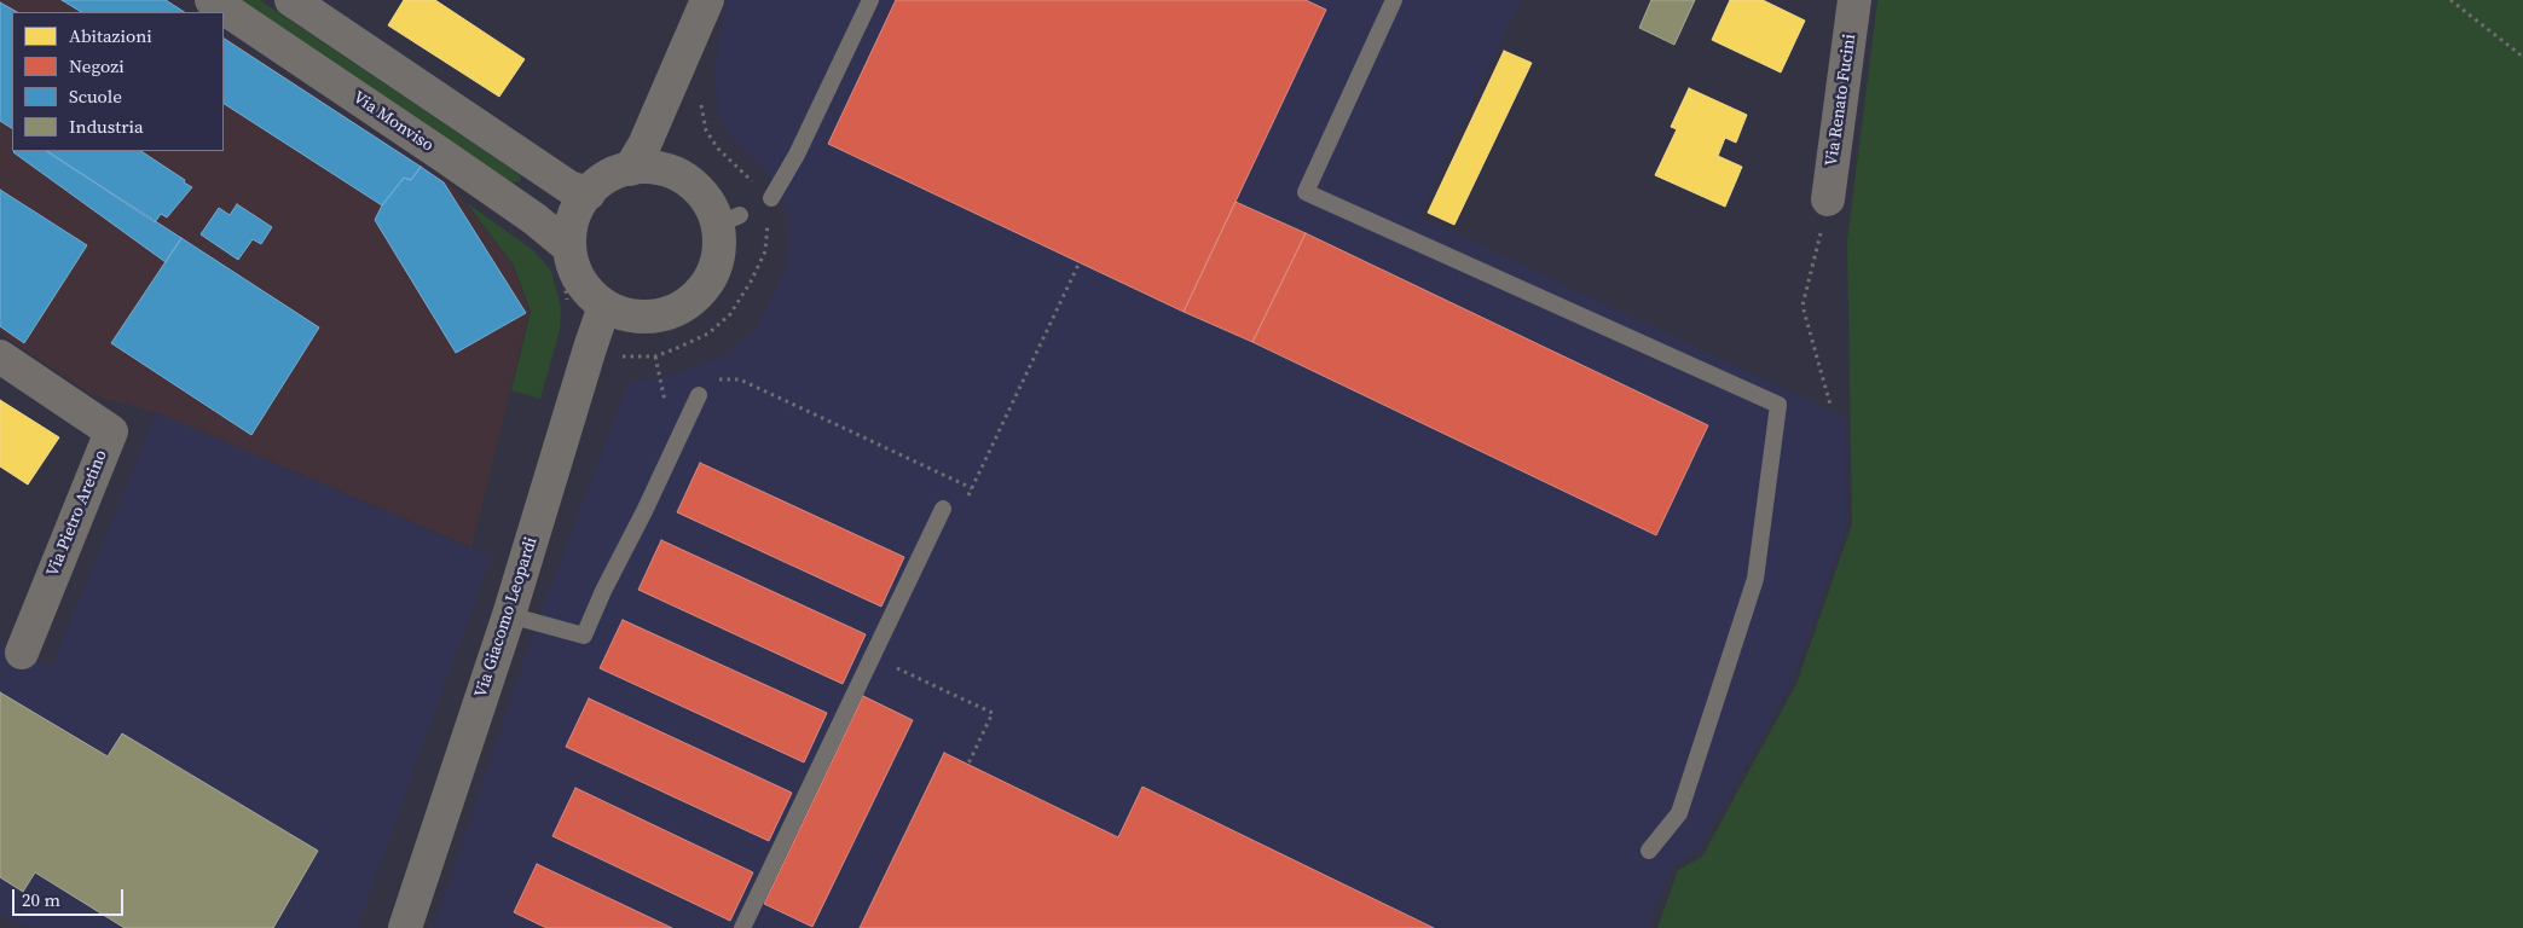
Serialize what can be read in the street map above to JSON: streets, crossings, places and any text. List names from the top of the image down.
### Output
{
  "streets": {
    "street": [
      "Via Renato Fucini",
      "Via Monviso",
      "Via Pietro Aretino",
      "Via Giacomo Leopardi"
    ]
  },
  "crossings": [
    ["Via Monviso", "Via Giacomo Leopardi"]
  ],
  "legend": [
    "Abitazioni",
    "Negozi",
    "Scuole",
    "Industria"
  ],
  "scale_bar": "20 m"
}
